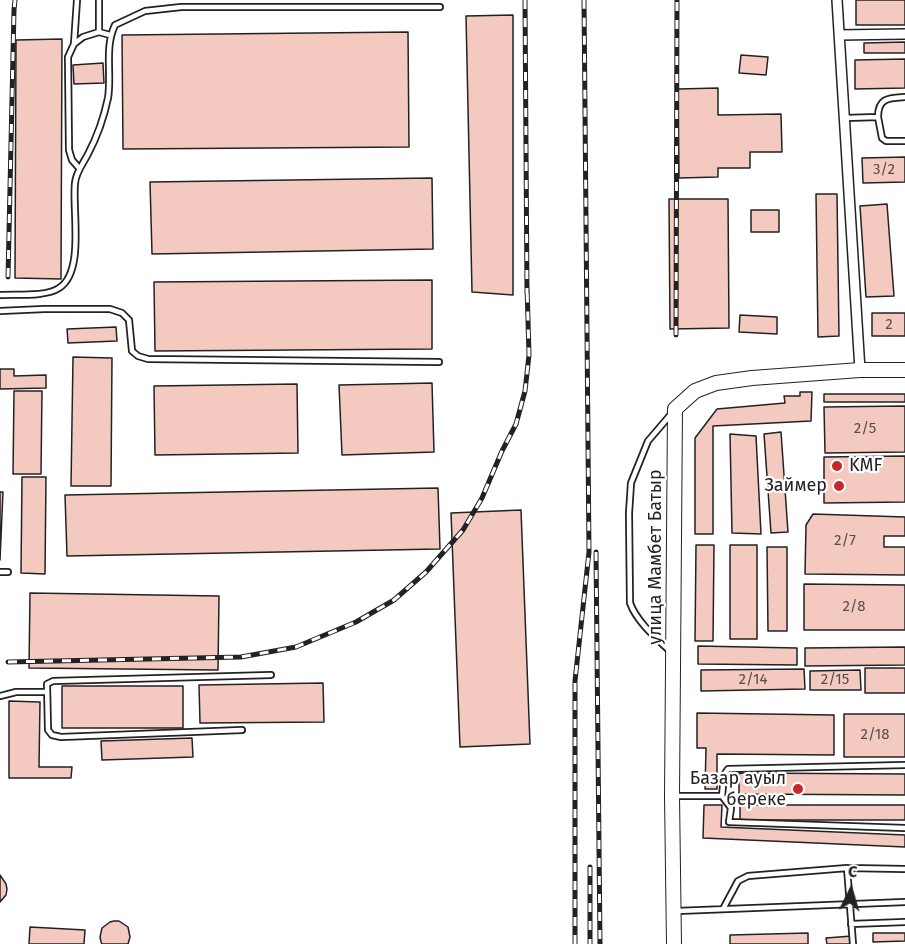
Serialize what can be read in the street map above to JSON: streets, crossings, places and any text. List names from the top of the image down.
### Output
{
  "streets": {
    "main road": ["улица Мамбет Батыр"]
  },
  "places": ["KMF", "Займер", "Базар ауыл береке"],
  "house_numbers": [
    "3/2",
    "2",
    "2/5",
    "2/7",
    "2/8",
    "2/14",
    "2/15",
    "2/18"
  ],
  "north": "top"
}
